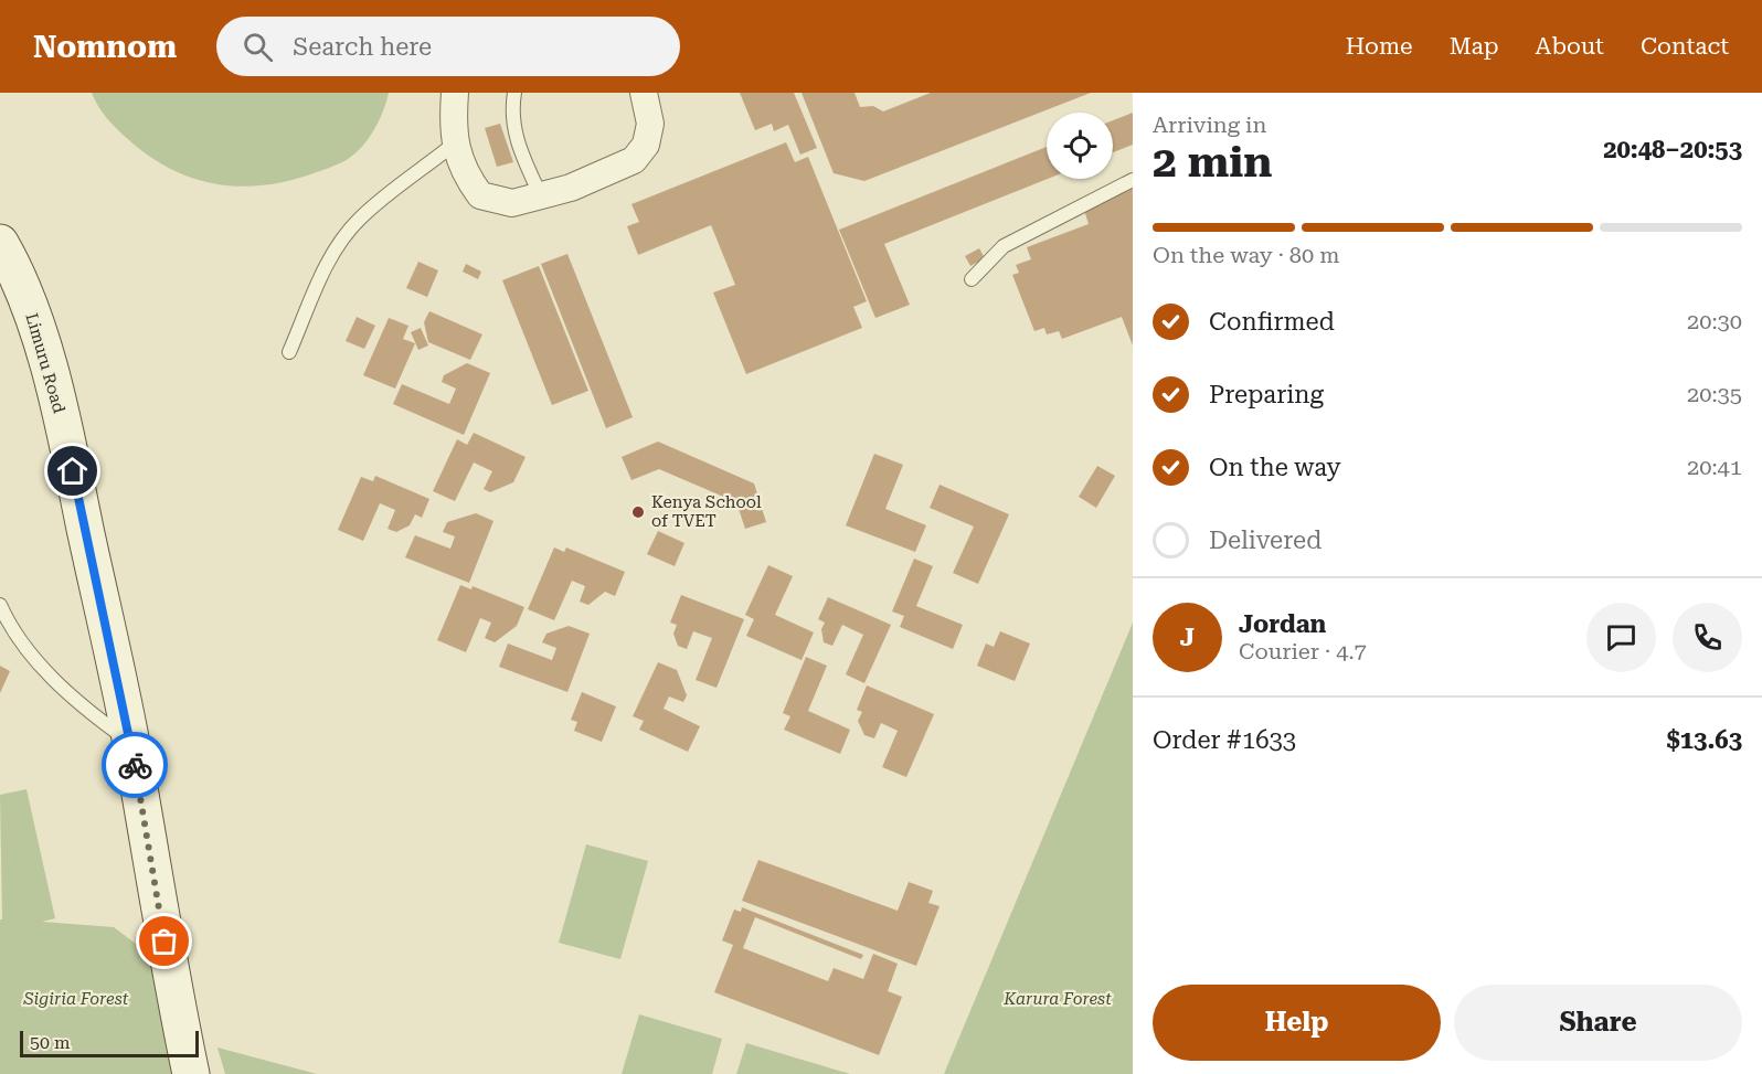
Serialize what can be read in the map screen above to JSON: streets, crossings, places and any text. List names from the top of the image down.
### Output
{
  "streets": {
    "main road": ["Limuru Road"]
  },
  "parks": ["Sigiria Forest", "Karura Forest"],
  "places": ["Kenya School of TVET"],
  "scale_bar": "50 m",
  "page": {
    "header": "Nomnom",
    "search": "Search here",
    "nav": [
      "Home",
      "Map",
      "About",
      "Contact"
    ],
    "heading": ["2 min", "Arriving in", "20:48–20:53"],
    "panel": [
      "Jordan",
      "Courier · 4.7",
      "Order #1633",
      "$13.63"
    ],
    "bar": "On the way · 80 m",
    "list": [
      ["Confirmed", "20:30"],
      ["Preparing", "20:35"],
      ["On the way", "20:41"],
      "Delivered"
    ],
    "round": "J",
    "buttons": ["Help", "Share"],
    "scale": "50 m"
  }
}
